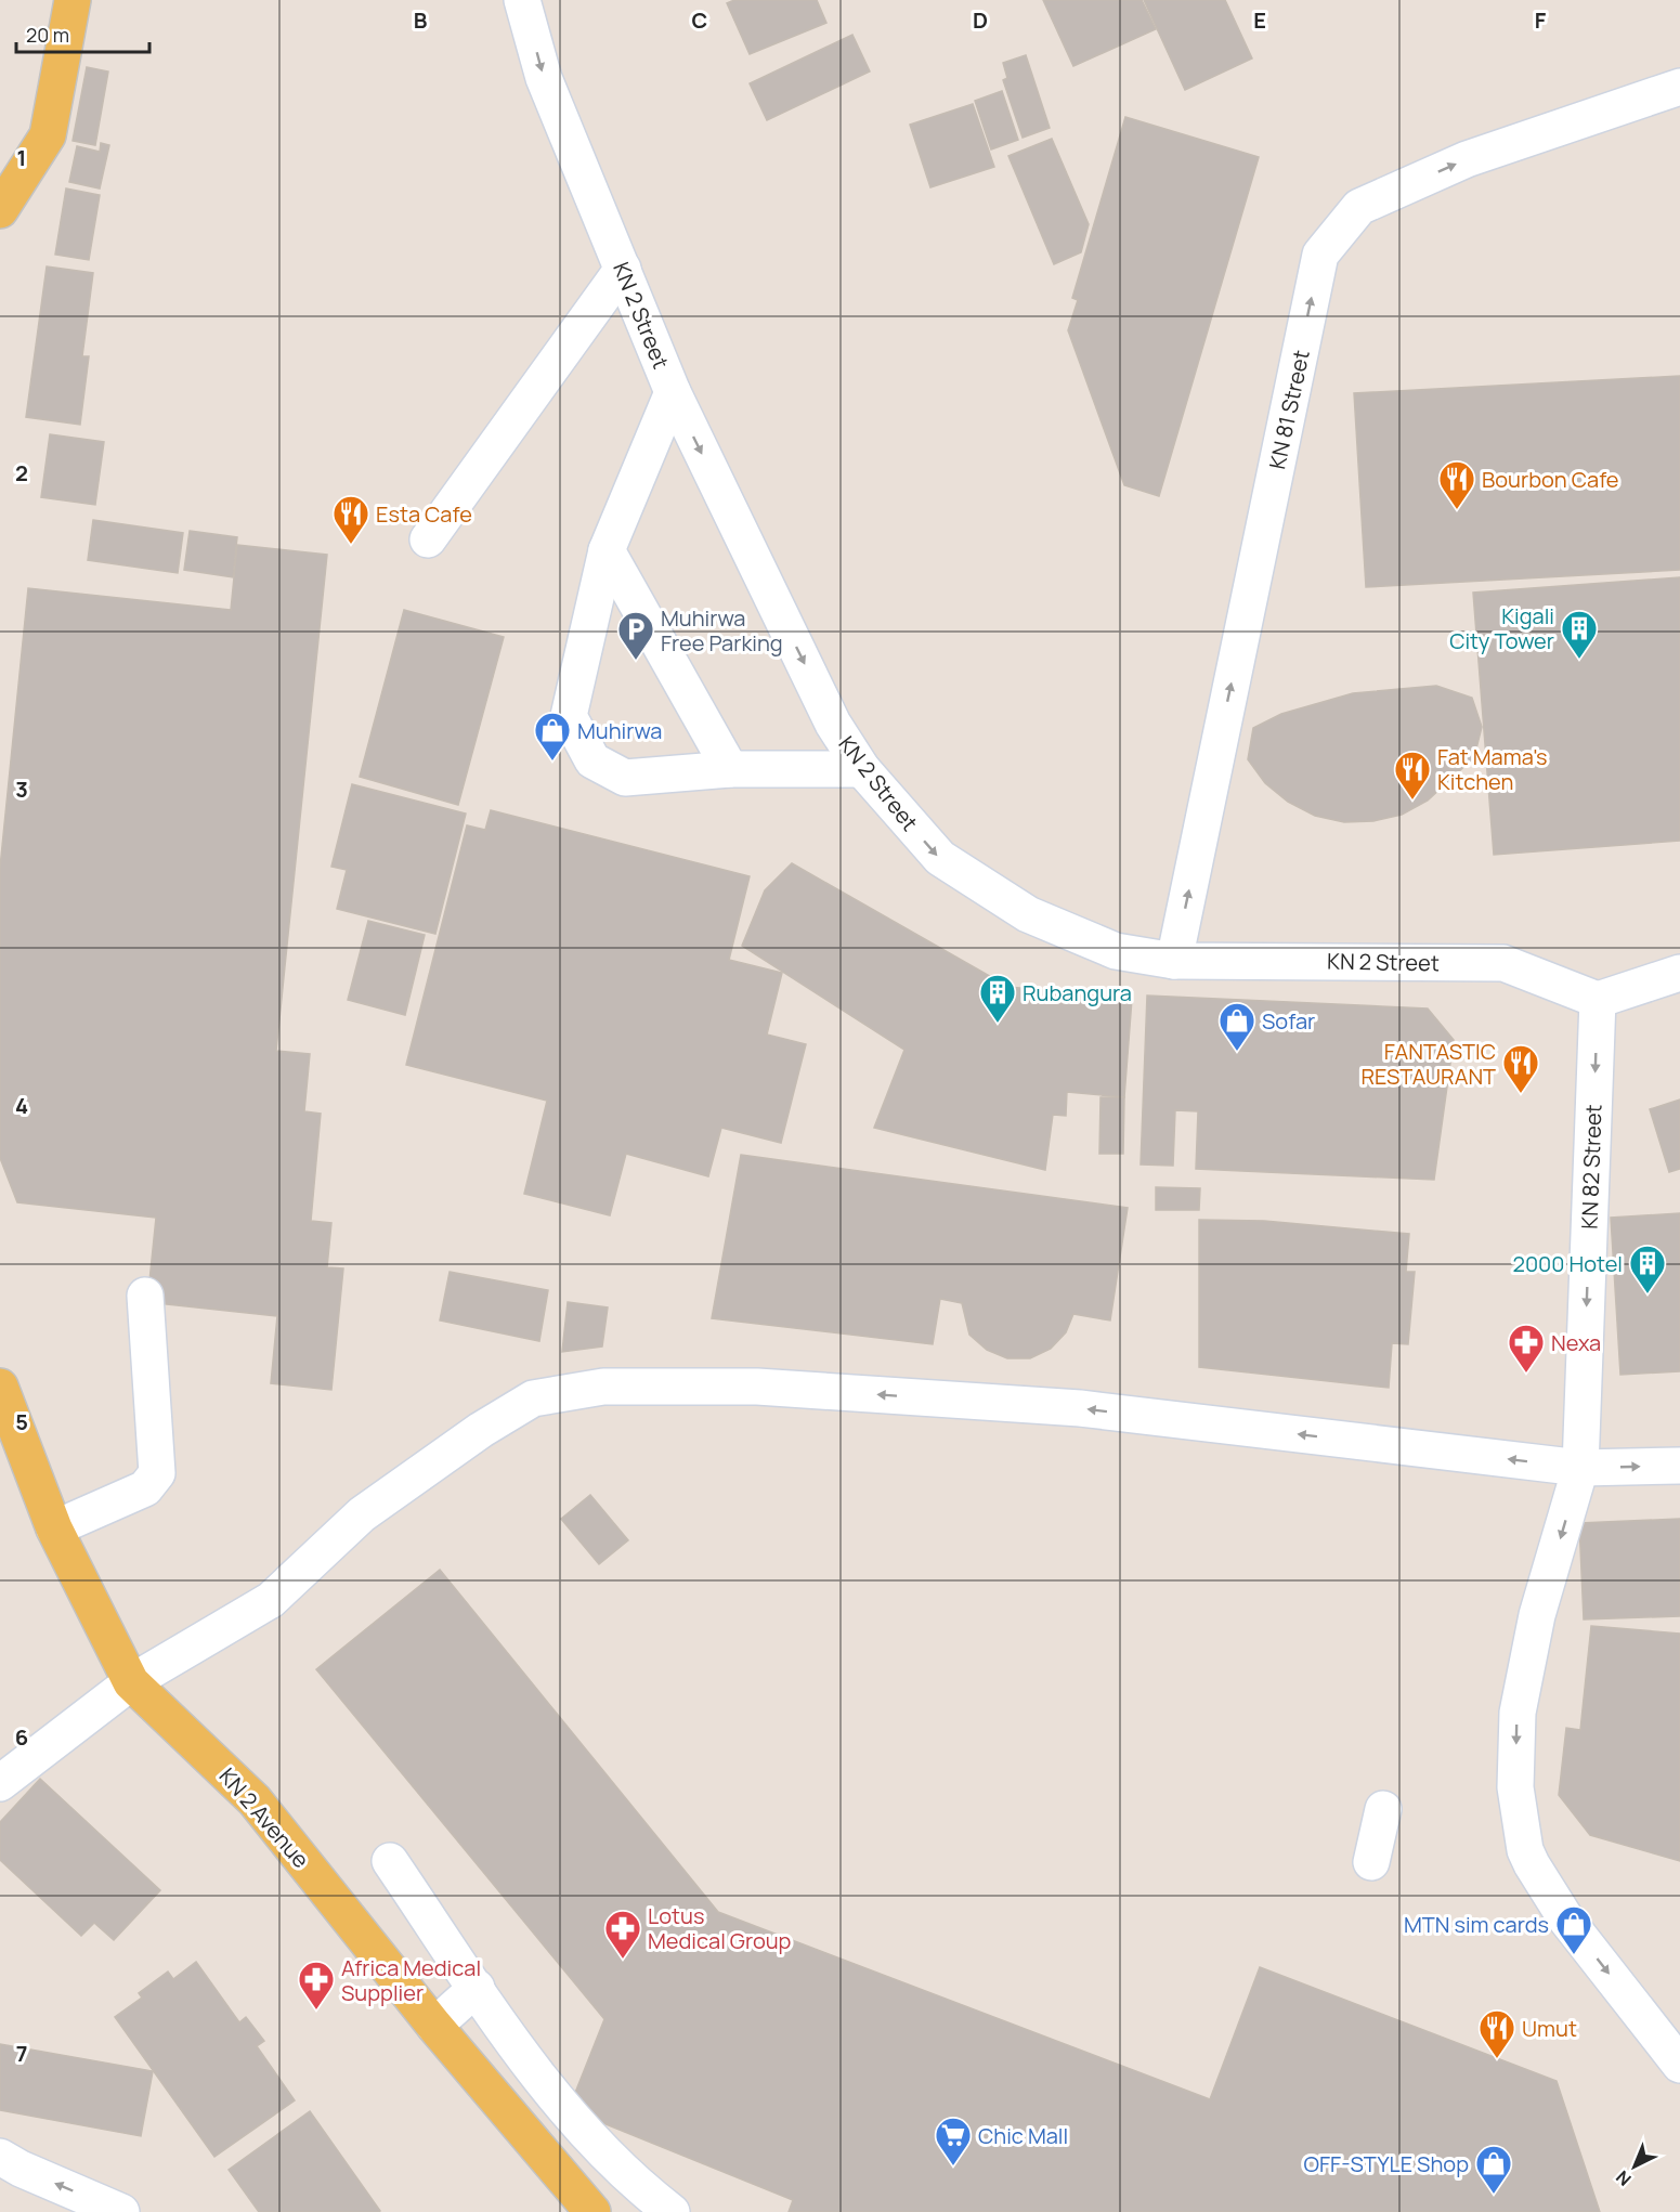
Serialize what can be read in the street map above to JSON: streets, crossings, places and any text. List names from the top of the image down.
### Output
{
  "streets": {
    "main road": ["KN 2 Avenue"],
    "street": ["KN 2 Street", "KN 81 Street", "KN 82 Street"]
  },
  "crossings": [
    ["KN 2 Street", "KN 81 Street"],
    ["KN 2 Street", "KN 82 Street"]
  ],
  "one_way": ["KN 2 Street", "KN 81 Street", "KN 82 Street"],
  "places": {
    "restaurant": [
      "Bourbon Cafe",
      "Esta Cafe",
      "Fat Mama's Kitchen",
      "FANTASTIC RESTAURANT",
      "Umut"
    ],
    "building": ["Kigali City Tower", "Rubangura", "2000 Hotel"],
    "parking": ["Muhirwa Free Parking"],
    "shop": [
      "Muhirwa",
      "Sofar",
      "MTN sim cards",
      "OFF-STYLE Shop"
    ],
    "pharmacy": ["Nexa", "Lotus Medical Group", "Africa Medical Supplier"],
    "supermarket": ["Chic Mall"]
  },
  "scale_bar": "20 m",
  "north": "bottom left",
  "grid": {
    "columns": [
      "B",
      "C",
      "D",
      "E",
      "F"
    ],
    "rows": [
      "1",
      "2",
      "3",
      "4",
      "5",
      "6",
      "7"
    ]
  }
}
